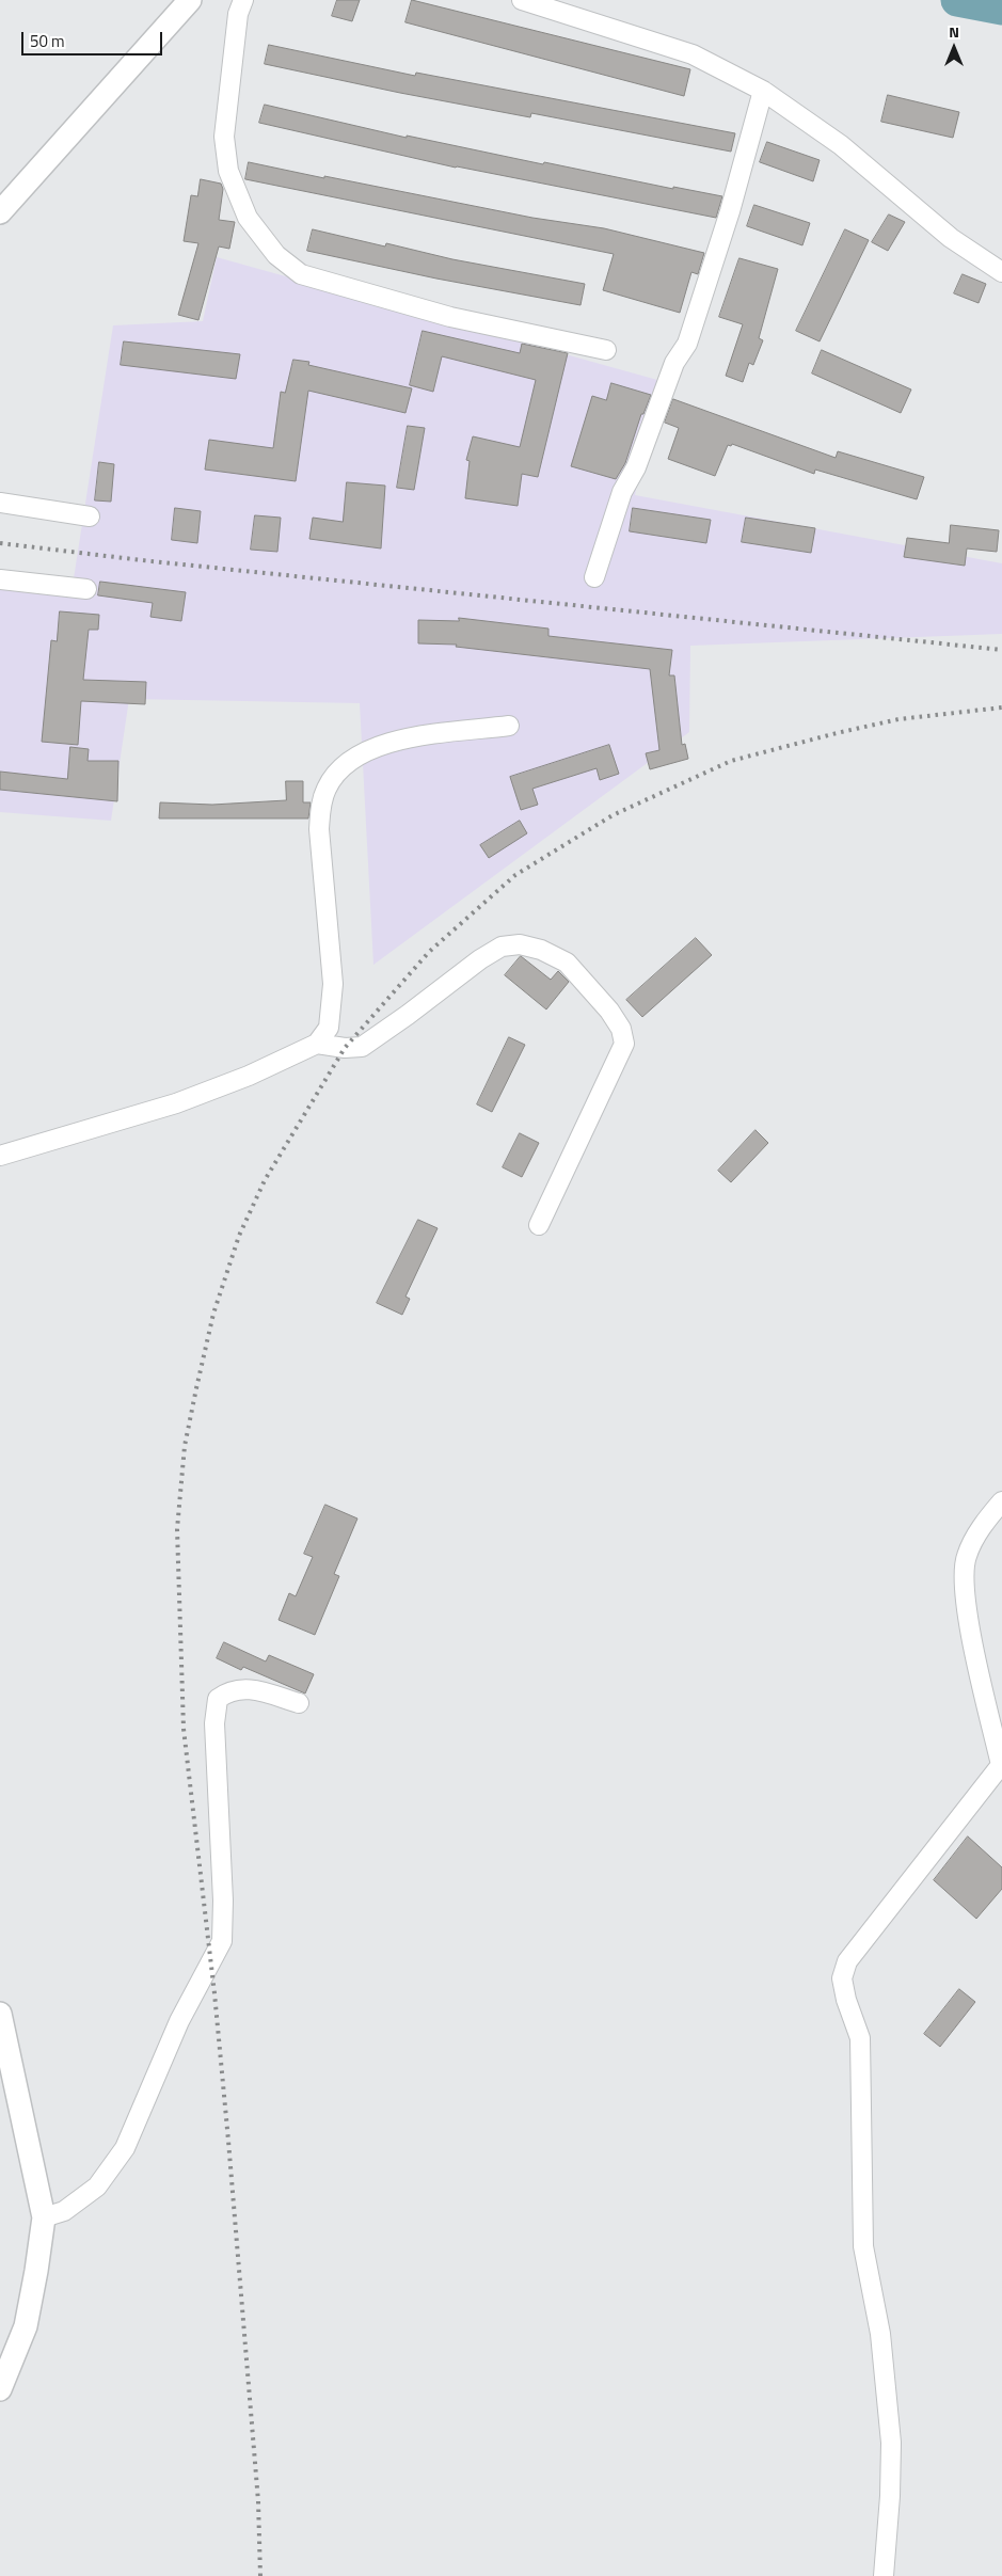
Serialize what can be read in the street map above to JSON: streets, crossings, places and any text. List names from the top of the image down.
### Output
{
  "scale_bar": "50 m",
  "north": "top"
}
